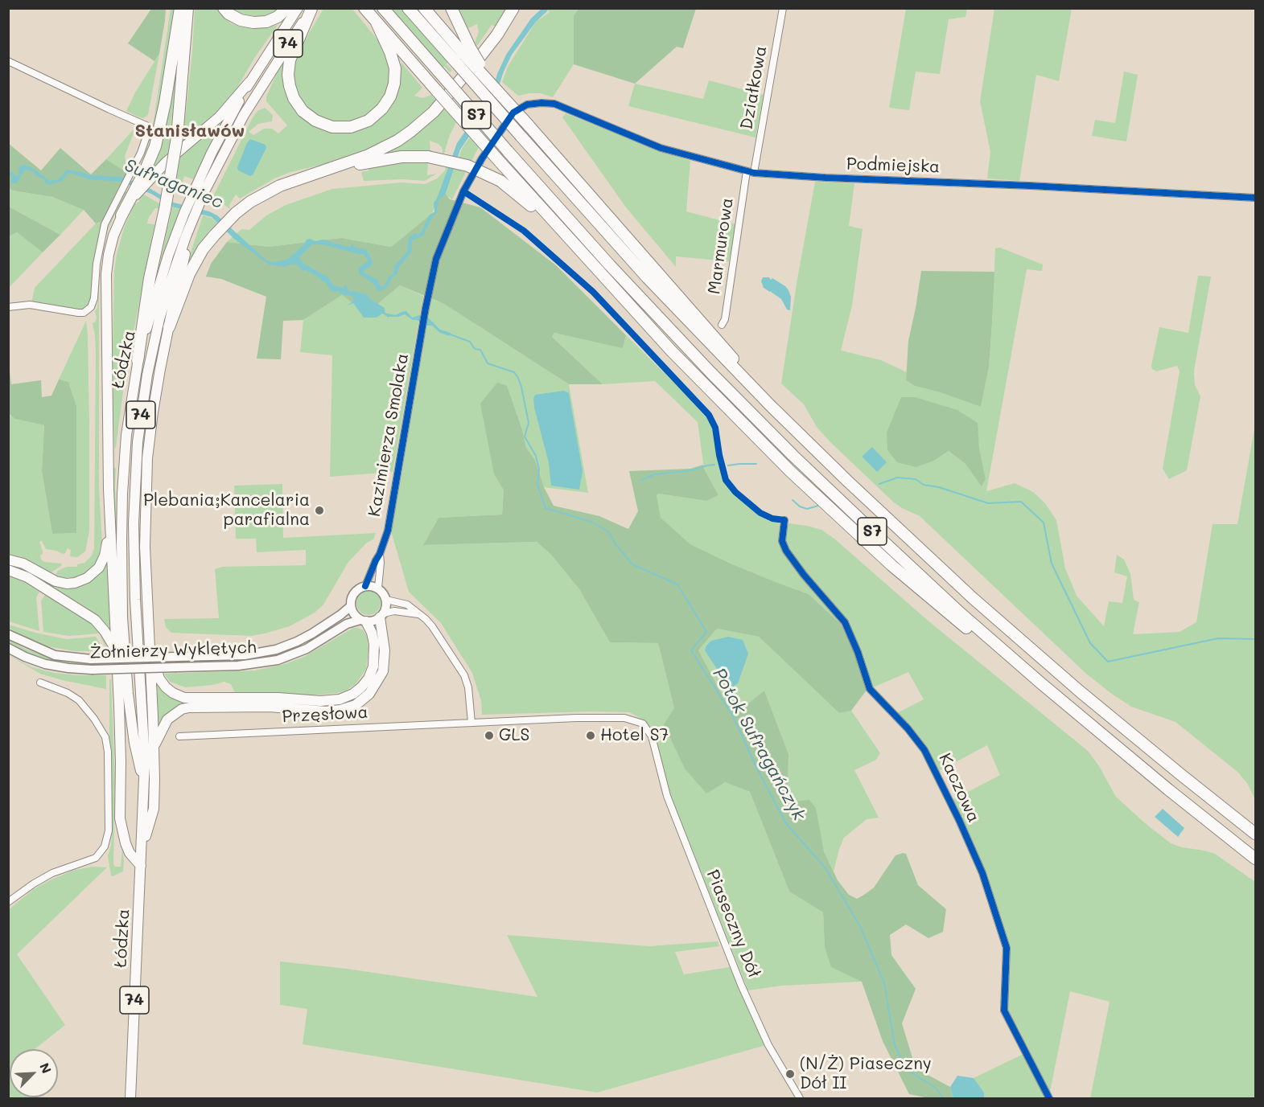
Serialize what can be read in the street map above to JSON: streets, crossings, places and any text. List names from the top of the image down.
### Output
{
  "streets": {
    "highway": ["S7"],
    "main road": ["74", "Łódzka"],
    "street": [
      "Działkowa",
      "Podmiejska",
      "Marmurowa",
      "Kazimierza Smolaka",
      "Żołnierzy Wyklętych",
      "Przęsłowa",
      "Kaczowa",
      "Piaseczny Dół"
    ]
  },
  "crossings": [
    ["74", "Łódzka"],
    ["Działkowa", "Podmiejska"],
    ["Działkowa", "Marmurowa"],
    ["Podmiejska", "Marmurowa"],
    ["Podmiejska", "Kazimierza Smolaka"],
    ["Kazimierza Smolaka", "Żołnierzy Wyklętych"],
    ["Przęsłowa", "Piaseczny Dół"]
  ],
  "districts": ["Stanisławów"],
  "water": ["Sufraganiec", "Potok Sufragańczyk"],
  "places": [
    "Plebania;Kancelaria parafialna",
    "GLS",
    "Hotel S7",
    "(N/Ż) Piaseczny Dół II"
  ],
  "north": "top right"
}
